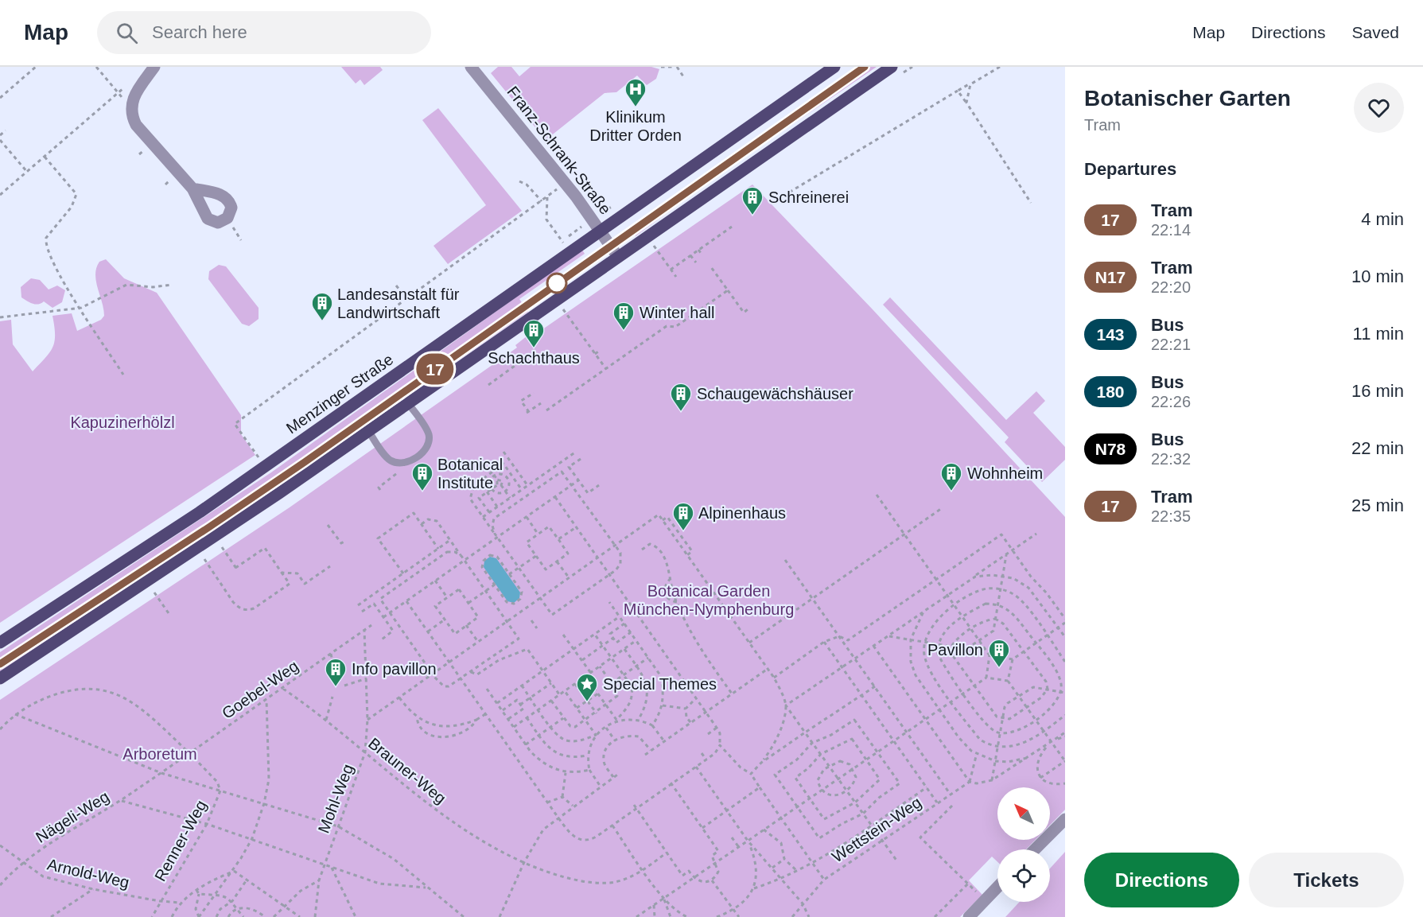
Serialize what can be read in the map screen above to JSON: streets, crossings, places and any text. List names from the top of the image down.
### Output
{
  "streets": {
    "main road": ["Menzinger Straße"],
    "street": ["Franz-Schrank-Straße"],
    "path": [
      "Goebel-Weg",
      "Brauner-Weg",
      "Mohl-Weg",
      "Nägeli-Weg",
      "Wettstein-Weg",
      "Renner-Weg",
      "Arnold-Weg"
    ]
  },
  "crossings": [
    ["Franz-Schrank-Straße", "Menzinger Straße"],
    ["Goebel-Weg", "Brauner-Weg"],
    ["Goebel-Weg", "Mohl-Weg"],
    ["Goebel-Weg", "Nägeli-Weg"],
    ["Brauner-Weg", "Mohl-Weg"],
    ["Nägeli-Weg", "Arnold-Weg"],
    ["Renner-Weg", "Arnold-Weg"]
  ],
  "parks": ["Kapuzinerhölzl", "Botanical Garden München-Nymphenburg", "Arboretum"],
  "places": {
    "hospital": ["Klinikum Dritter Orden"],
    "building": [
      "Schreinerei",
      "Landesanstalt für Landwirtschaft",
      "Winter hall",
      "Schachthaus",
      "Schaugewächshäuser",
      "Botanical Institute",
      "Wohnheim",
      "Alpinenhaus",
      "Pavillon",
      "Info pavillon"
    ],
    "place": ["Special Themes"]
  },
  "lines": ["tram line 17"],
  "north": "top left",
  "page": {
    "header": "Map",
    "search": "Search here",
    "nav": ["Map", "Directions", "Saved"],
    "on_map": "17",
    "heading": [
      ["Botanischer Garten", "Tram"],
      "Departures"
    ],
    "list": [
      {
        "mark": "17",
        "name": "Tram",
        "note": "22:14",
        "value": "4 min"
      },
      {
        "mark": "N17",
        "name": "Tram",
        "note": "22:20",
        "value": "10 min"
      },
      {
        "mark": "143",
        "name": "Bus",
        "note": "22:21",
        "value": "11 min"
      },
      {
        "mark": "180",
        "name": "Bus",
        "note": "22:26",
        "value": "16 min"
      },
      {
        "mark": "N78",
        "name": "Bus",
        "note": "22:32",
        "value": "22 min"
      },
      {
        "mark": "17",
        "name": "Tram",
        "note": "22:35",
        "value": "25 min"
      }
    ],
    "buttons": ["Directions", "Tickets"]
  }
}
